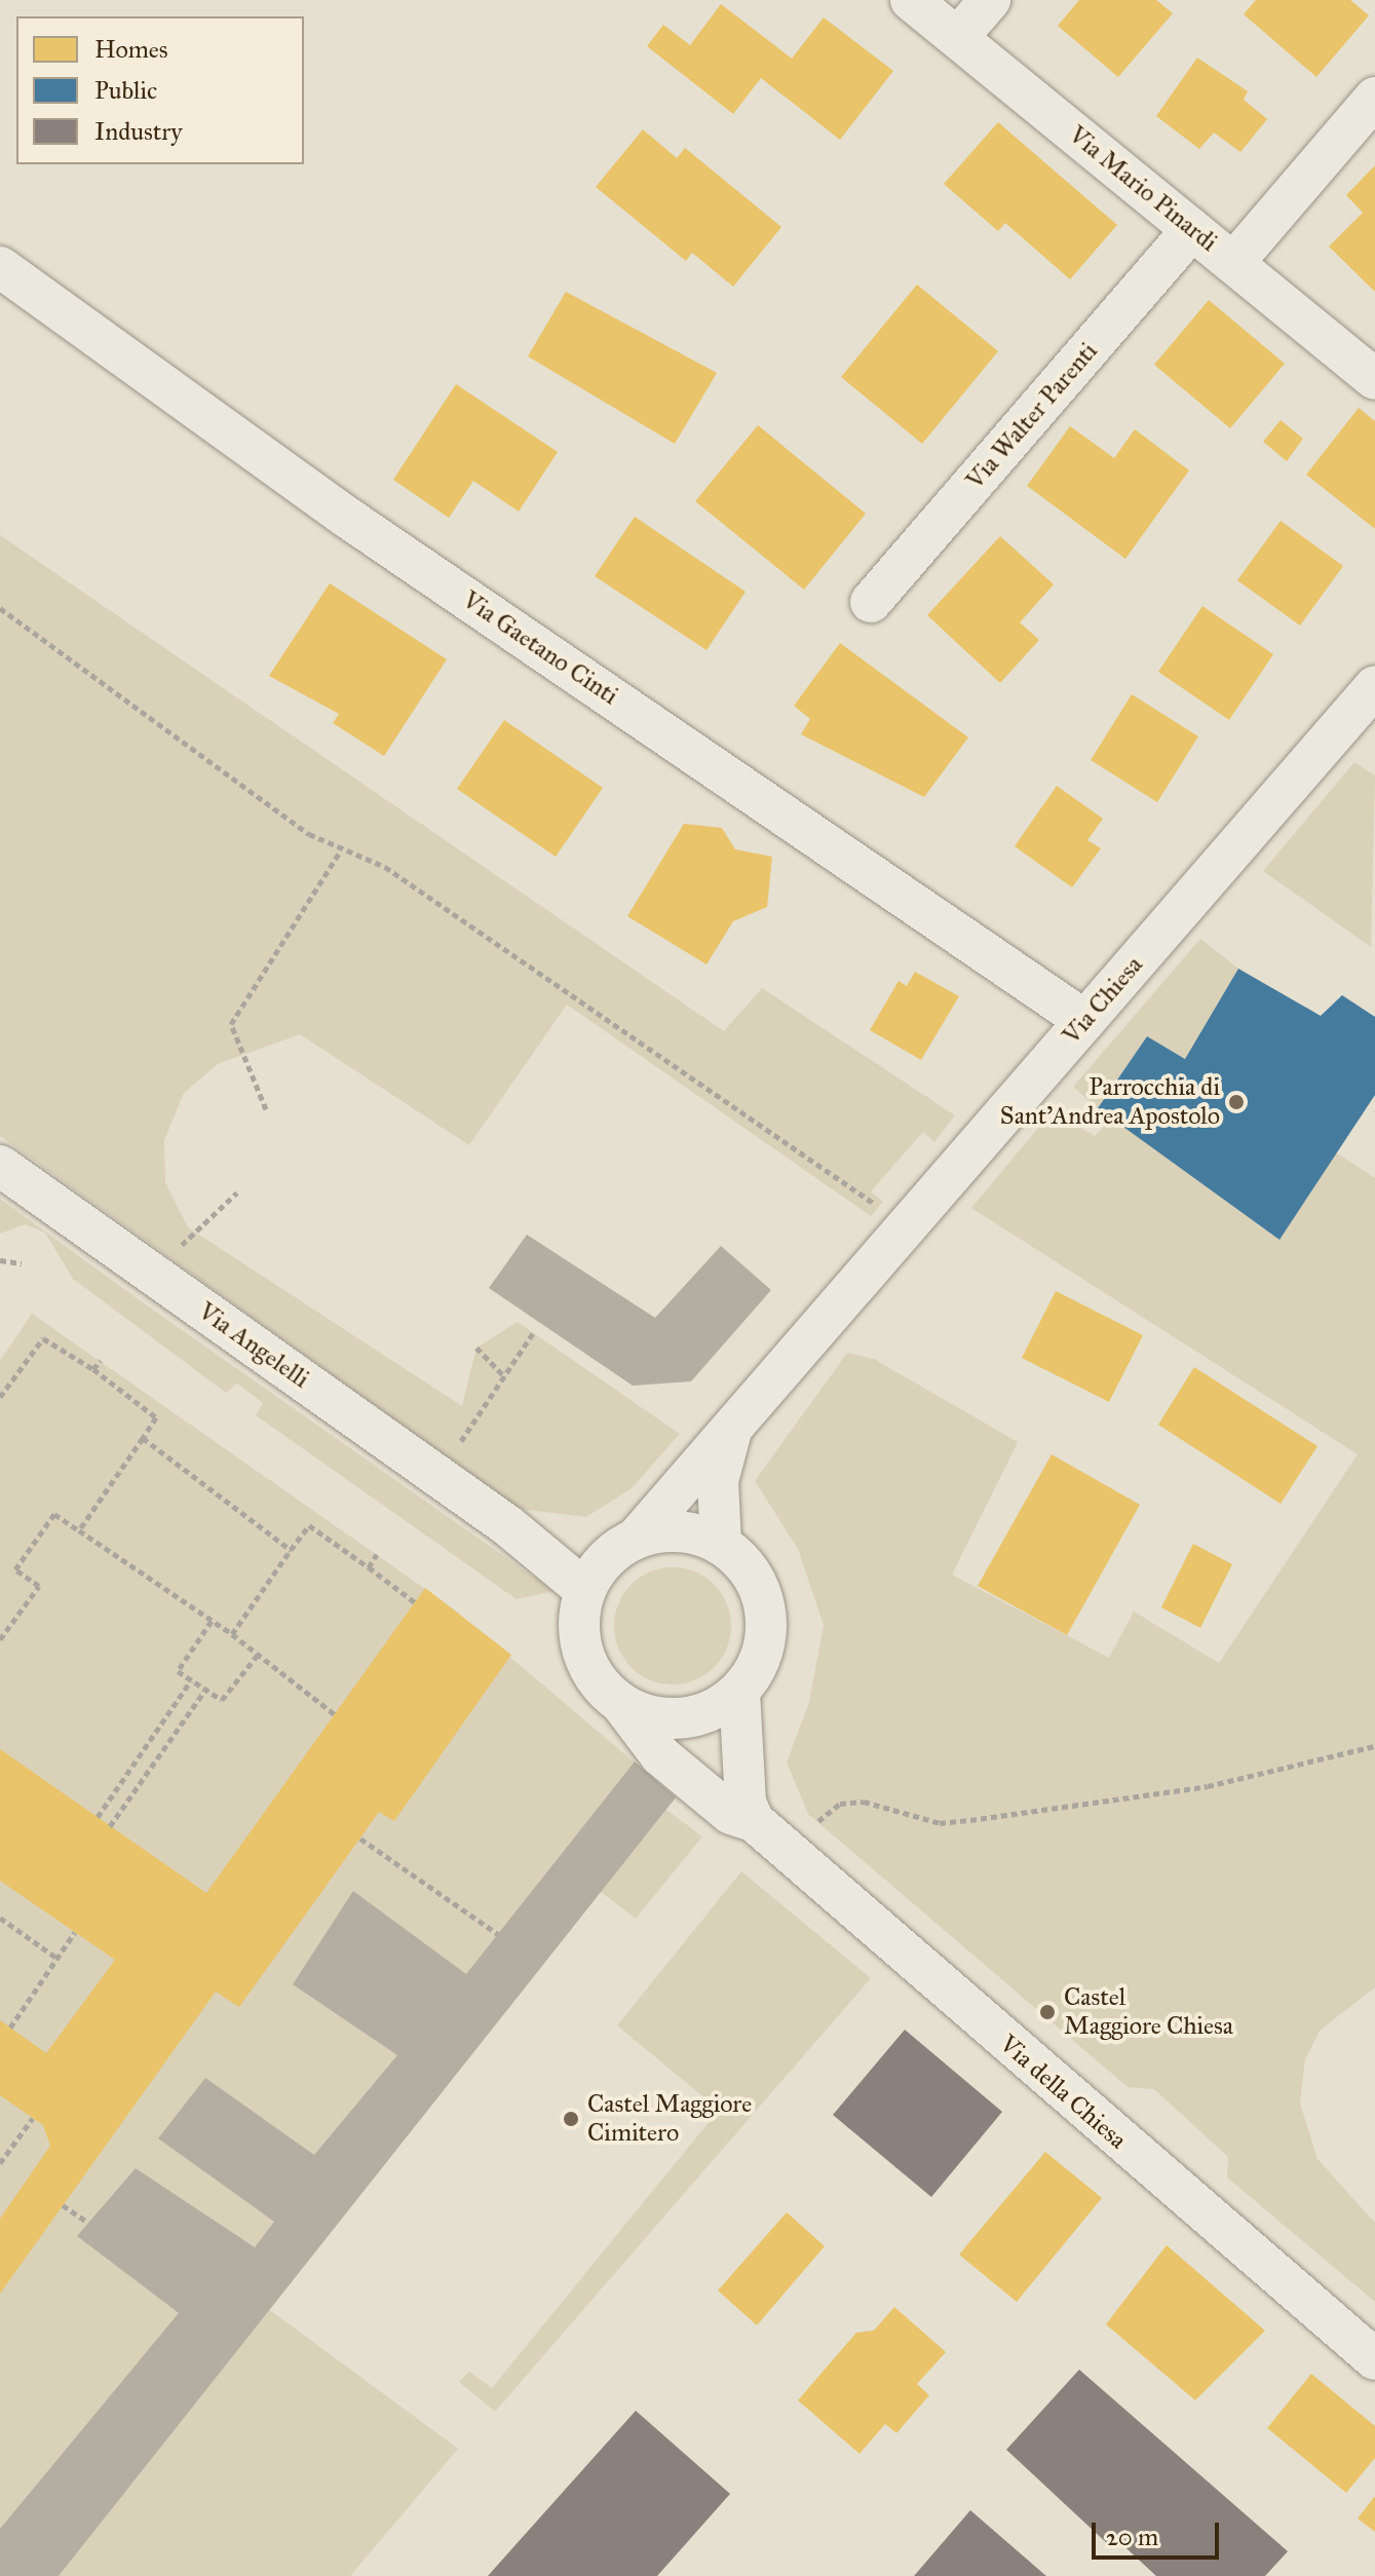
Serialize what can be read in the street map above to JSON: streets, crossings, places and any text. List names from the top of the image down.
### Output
{
  "streets": {
    "street": [
      "Via Mario Pinardi",
      "Via Walter Parenti",
      "Via Gaetano Cinti",
      "Via Chiesa",
      "Via Angelelli",
      "Via della Chiesa"
    ]
  },
  "crossings": [
    ["Via Mario Pinardi", "Via Walter Parenti"],
    ["Via Gaetano Cinti", "Via Chiesa"],
    ["Via Chiesa", "Via Angelelli"],
    ["Via Chiesa", "Via della Chiesa"],
    ["Via Angelelli", "Via della Chiesa"]
  ],
  "places": ["Parrocchia di Sant'Andrea Apostolo", "Castel Maggiore Chiesa", "Castel Maggiore Cimitero"],
  "legend": ["Homes", "Public", "Industry"],
  "scale_bar": "20 m"
}
